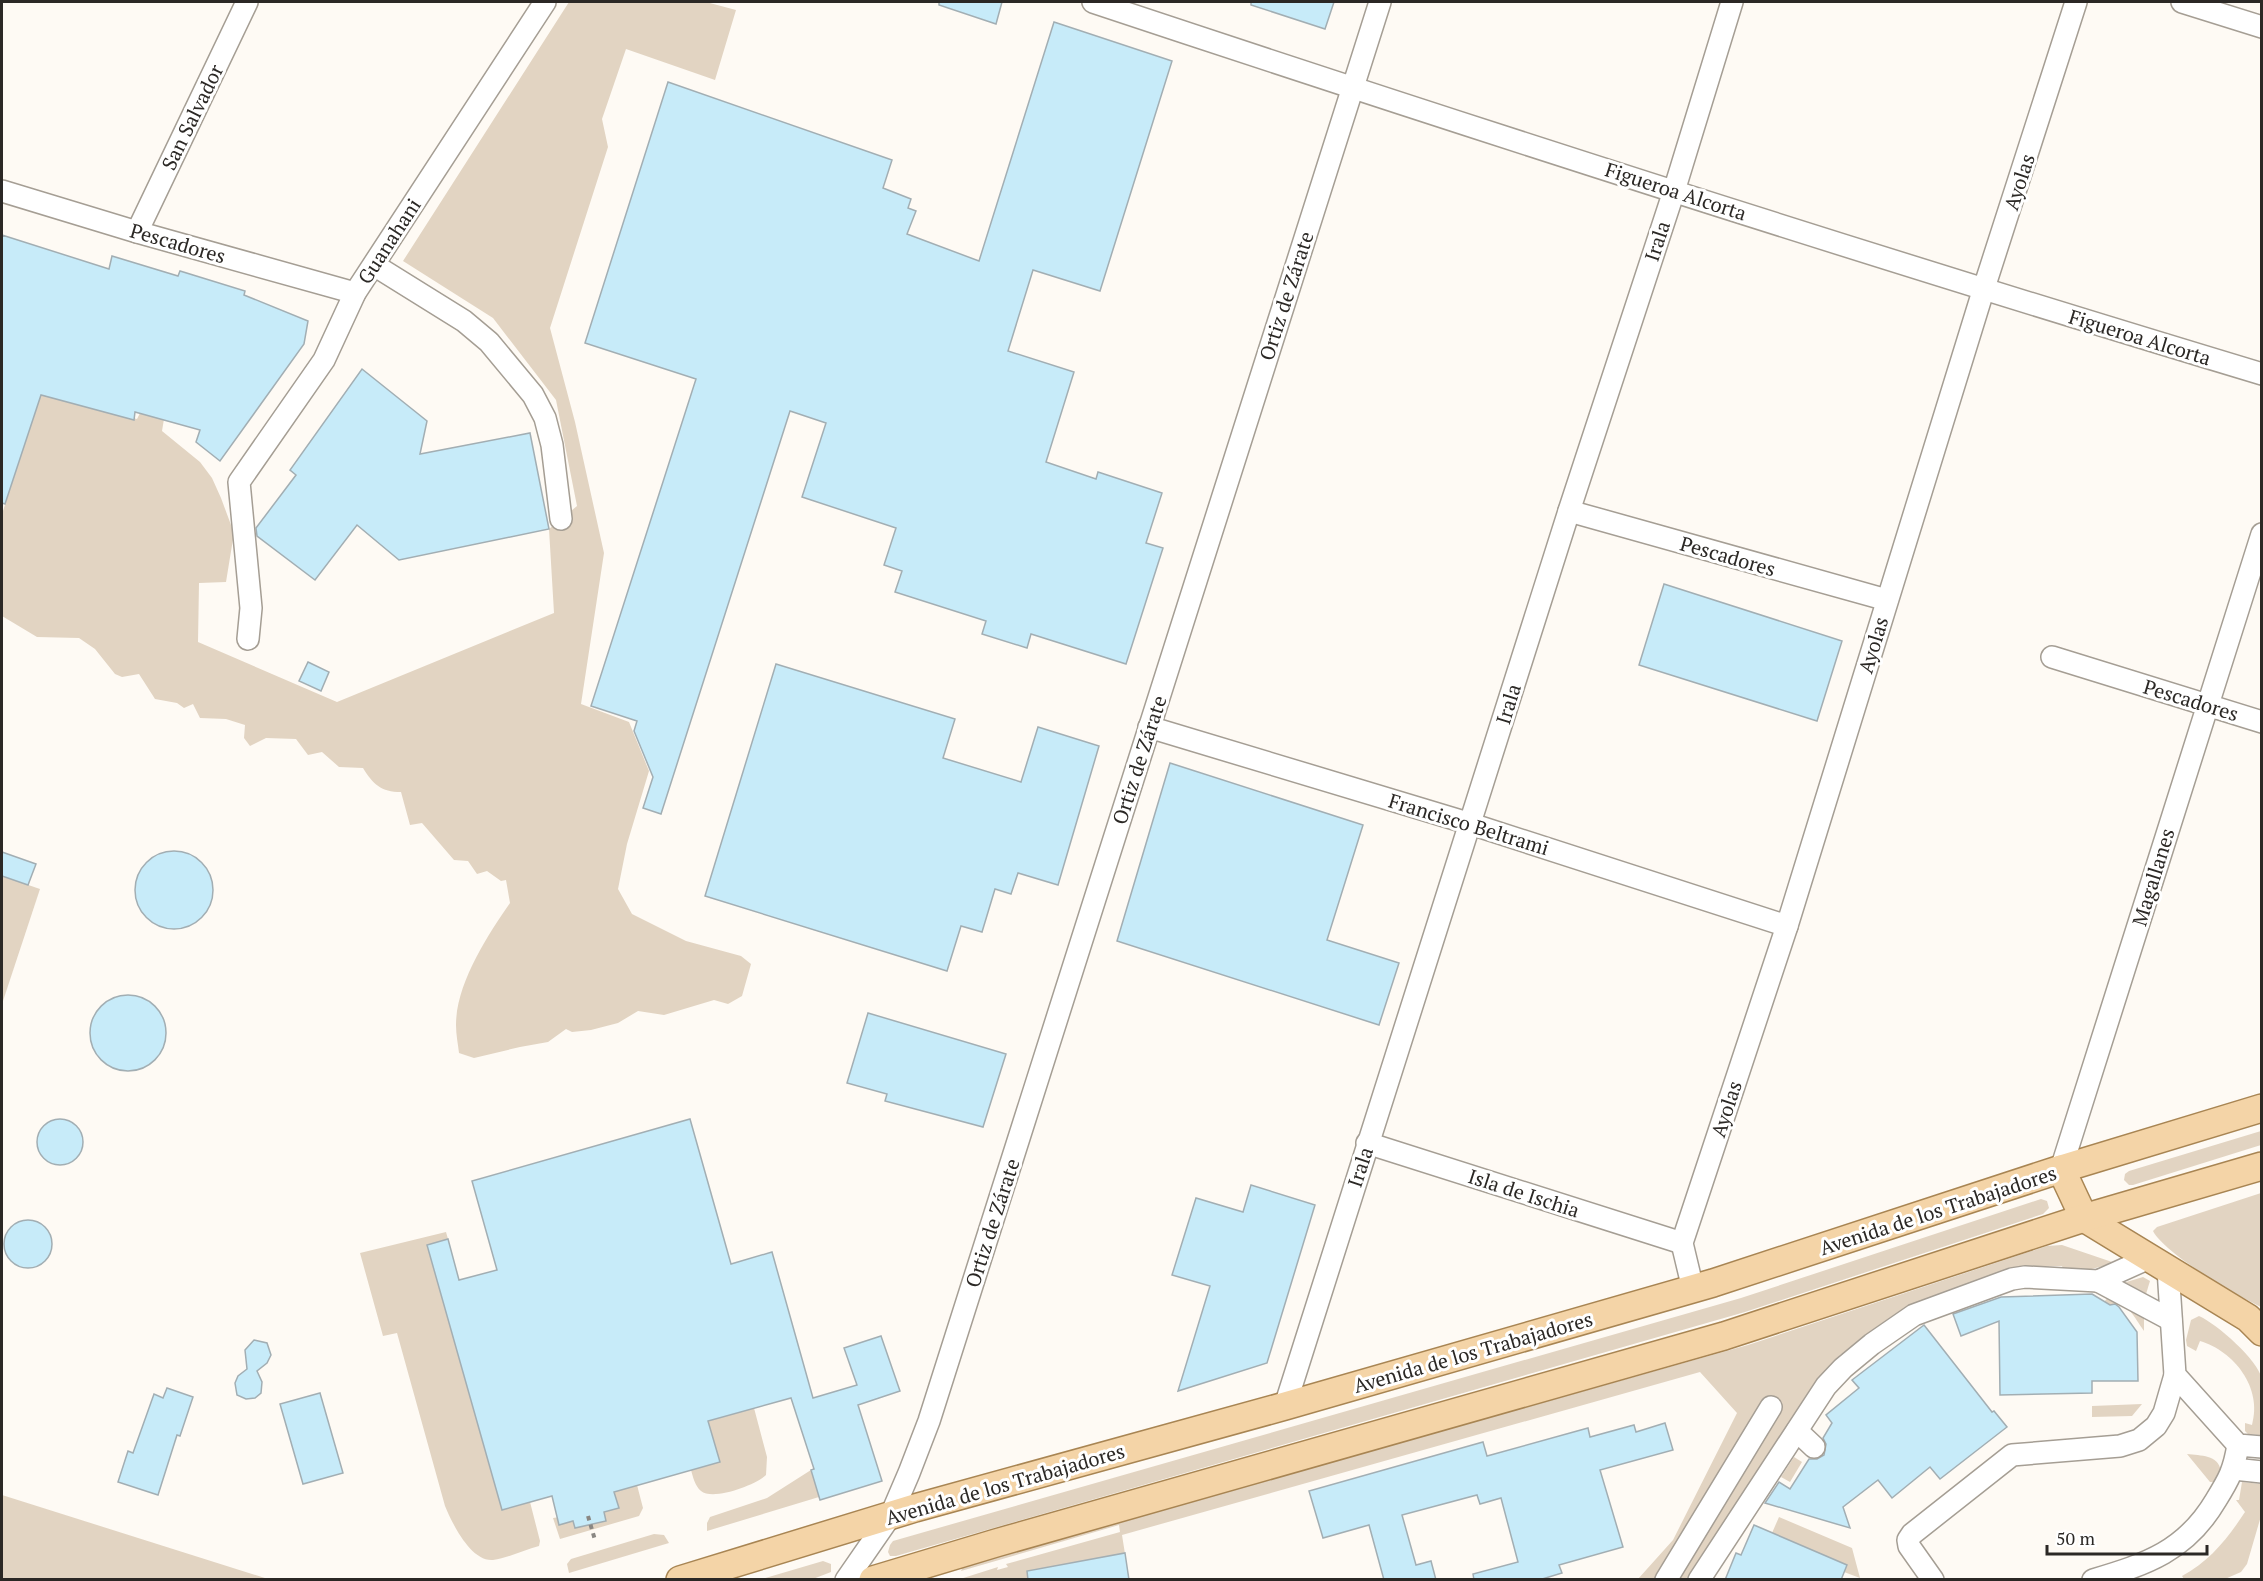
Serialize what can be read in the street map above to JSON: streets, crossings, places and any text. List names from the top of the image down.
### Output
{
  "streets": {
    "main road": ["Avenida de los Trabajadores"],
    "street": [
      "San Salvador",
      "Ayolas",
      "Figueroa Alcorta",
      "Guanahani",
      "Irala",
      "Pescadores",
      "Ortiz de Zárate",
      "Francisco Beltrami",
      "Magallanes",
      "Isla de Ischia"
    ]
  },
  "crossings": [
    ["San Salvador", "Pescadores"],
    ["Ayolas", "Figueroa Alcorta"],
    ["Ayolas", "Pescadores"],
    ["Ayolas", "Francisco Beltrami"],
    ["Ayolas", "Isla de Ischia"],
    ["Figueroa Alcorta", "Irala"],
    ["Figueroa Alcorta", "Ortiz de Zárate"],
    ["Guanahani", "Pescadores"],
    ["Irala", "Pescadores"],
    ["Irala", "Francisco Beltrami"],
    ["Irala", "Isla de Ischia"],
    ["Irala", "Avenida de los Trabajadores"],
    ["Pescadores", "Magallanes"],
    ["Ortiz de Zárate", "Francisco Beltrami"],
    ["Ortiz de Zárate", "Avenida de los Trabajadores"],
    ["Magallanes", "Avenida de los Trabajadores"]
  ],
  "scale_bar": "50 m"
}
